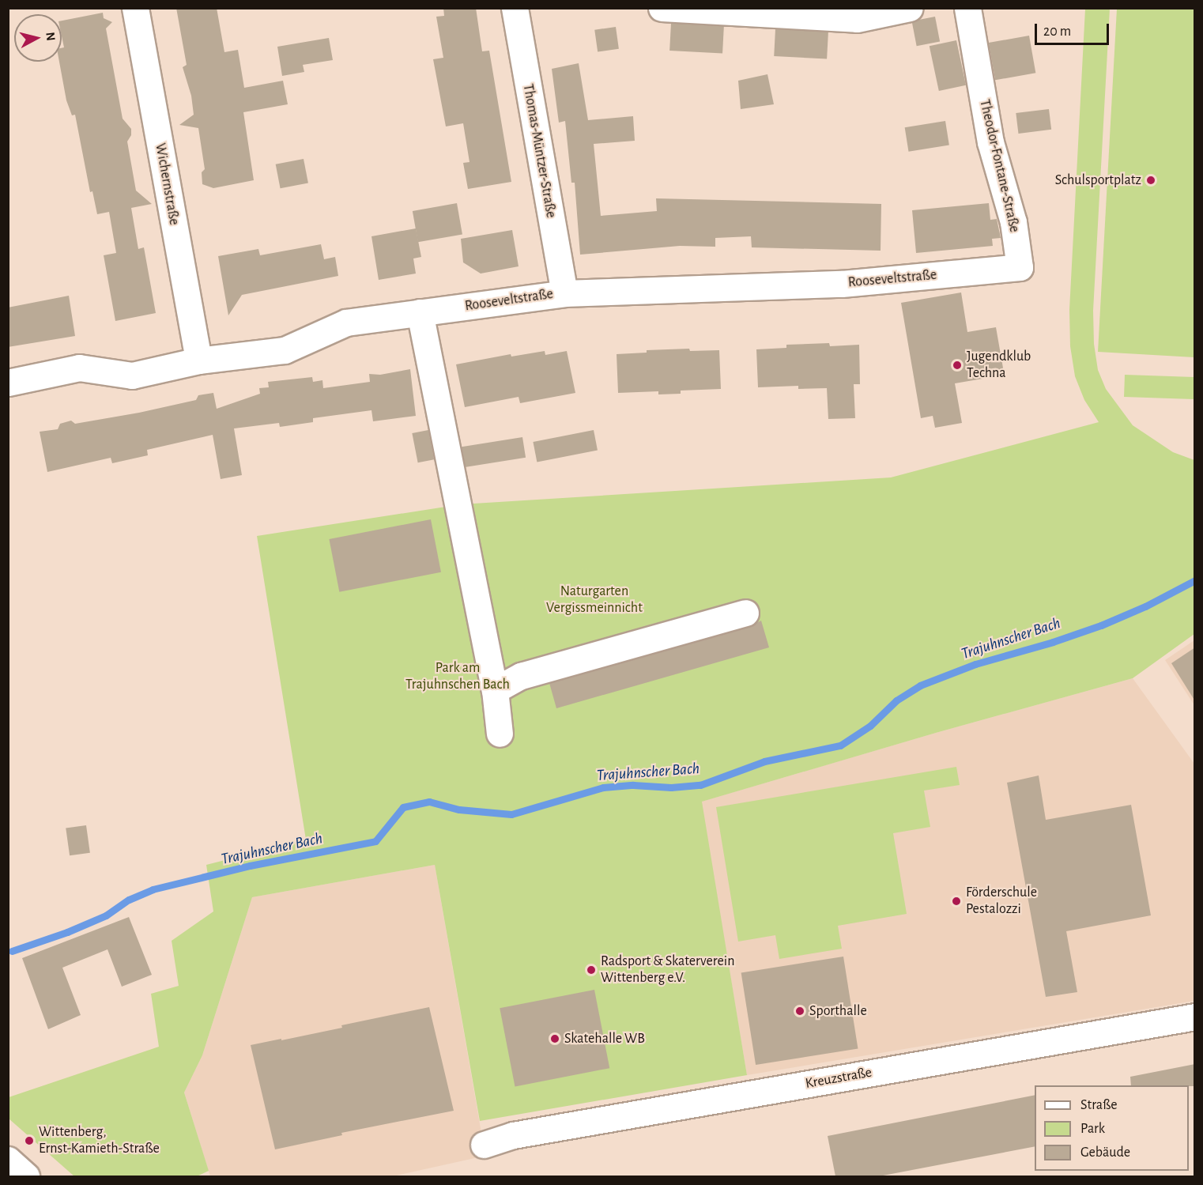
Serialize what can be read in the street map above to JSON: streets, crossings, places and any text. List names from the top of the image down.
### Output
{
  "streets": {
    "street": [
      "Thomas-Müntzer-Straße",
      "Theodor-Fontane-Straße",
      "Wichernstraße",
      "Rooseveltstraße",
      "Kreuzstraße"
    ]
  },
  "crossings": [
    ["Thomas-Müntzer-Straße", "Rooseveltstraße"],
    ["Theodor-Fontane-Straße", "Rooseveltstraße"],
    ["Wichernstraße", "Rooseveltstraße"]
  ],
  "water": ["Trajuhnscher Bach"],
  "parks": ["Naturgarten Vergissmeinnicht", "Park am Trajuhnschen Bach"],
  "places": [
    "Schulsportplatz",
    "Jugendklub Techna",
    "Förderschule Pestalozzi",
    "Radsport & Skaterverein Wittenberg e.V.",
    "Sporthalle",
    "Skatehalle WB",
    "Wittenberg, Ernst-Kamieth-Straße"
  ],
  "legend": ["Straße", "Park", "Gebäude"],
  "scale_bar": "20 m",
  "north": "right"
}
